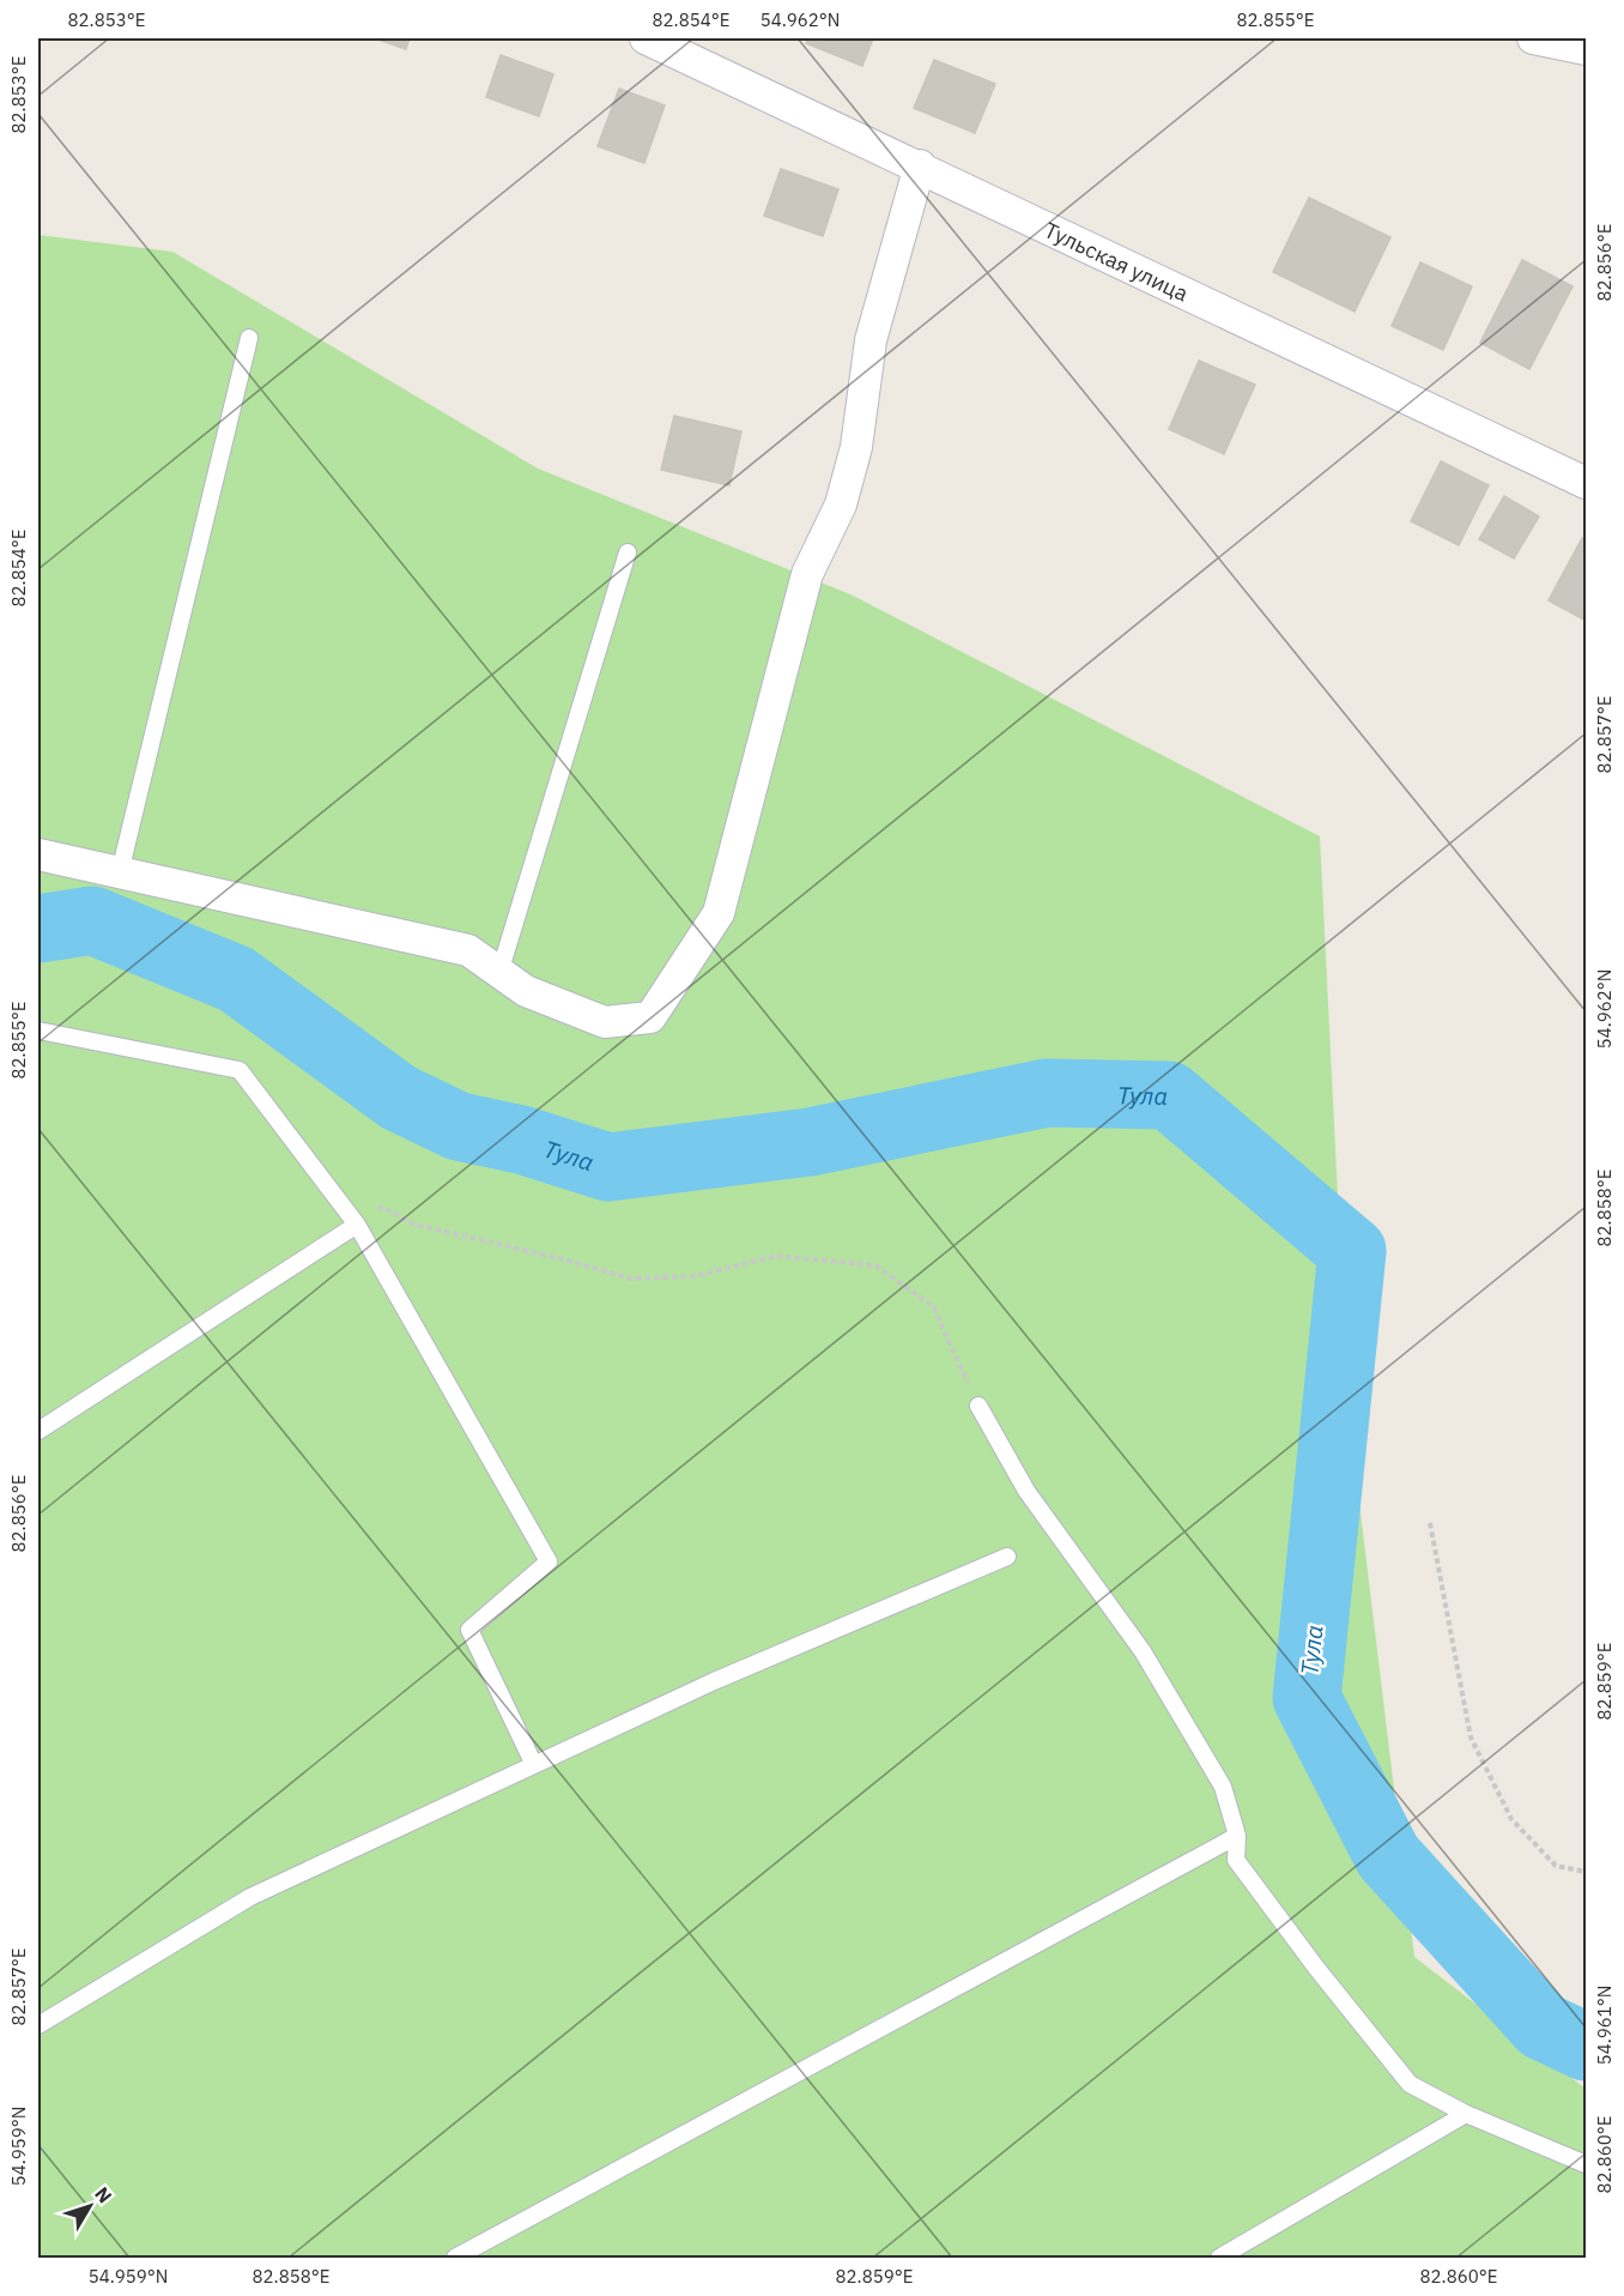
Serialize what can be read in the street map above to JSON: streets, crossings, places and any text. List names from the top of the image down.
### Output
{
  "streets": {
    "street": ["Тульская улица"]
  },
  "water": ["Тула"],
  "north": "top right",
  "coordinates": [
    "82.853°E",
    "82.854°E",
    "54.962°N",
    "82.855°E",
    "82.856°E",
    "82.857°E",
    "82.858°E",
    "82.859°E",
    "54.961°N",
    "54.959°N",
    "82.860°E"
  ]
}
